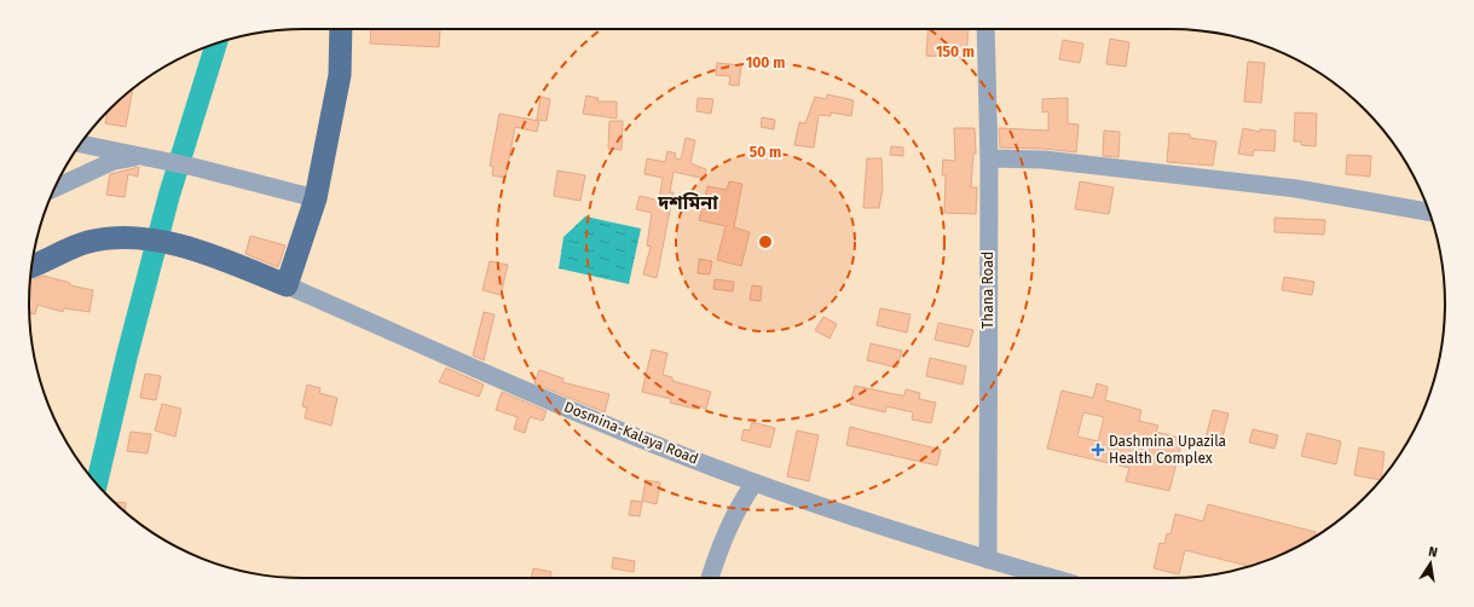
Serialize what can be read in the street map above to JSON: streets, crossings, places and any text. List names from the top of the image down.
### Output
{
  "streets": {
    "main road": ["Dosmina-Kalaya Road"],
    "street": ["Thana Road"]
  },
  "crossings": [
    ["Thana Road", "Dosmina-Kalaya Road"]
  ],
  "districts": ["দশমিনা"],
  "places": {
    "health": ["Dashmina Upazila Health Complex"]
  },
  "north": "top",
  "rings": ["150 m", "100 m", "50 m"]
}
